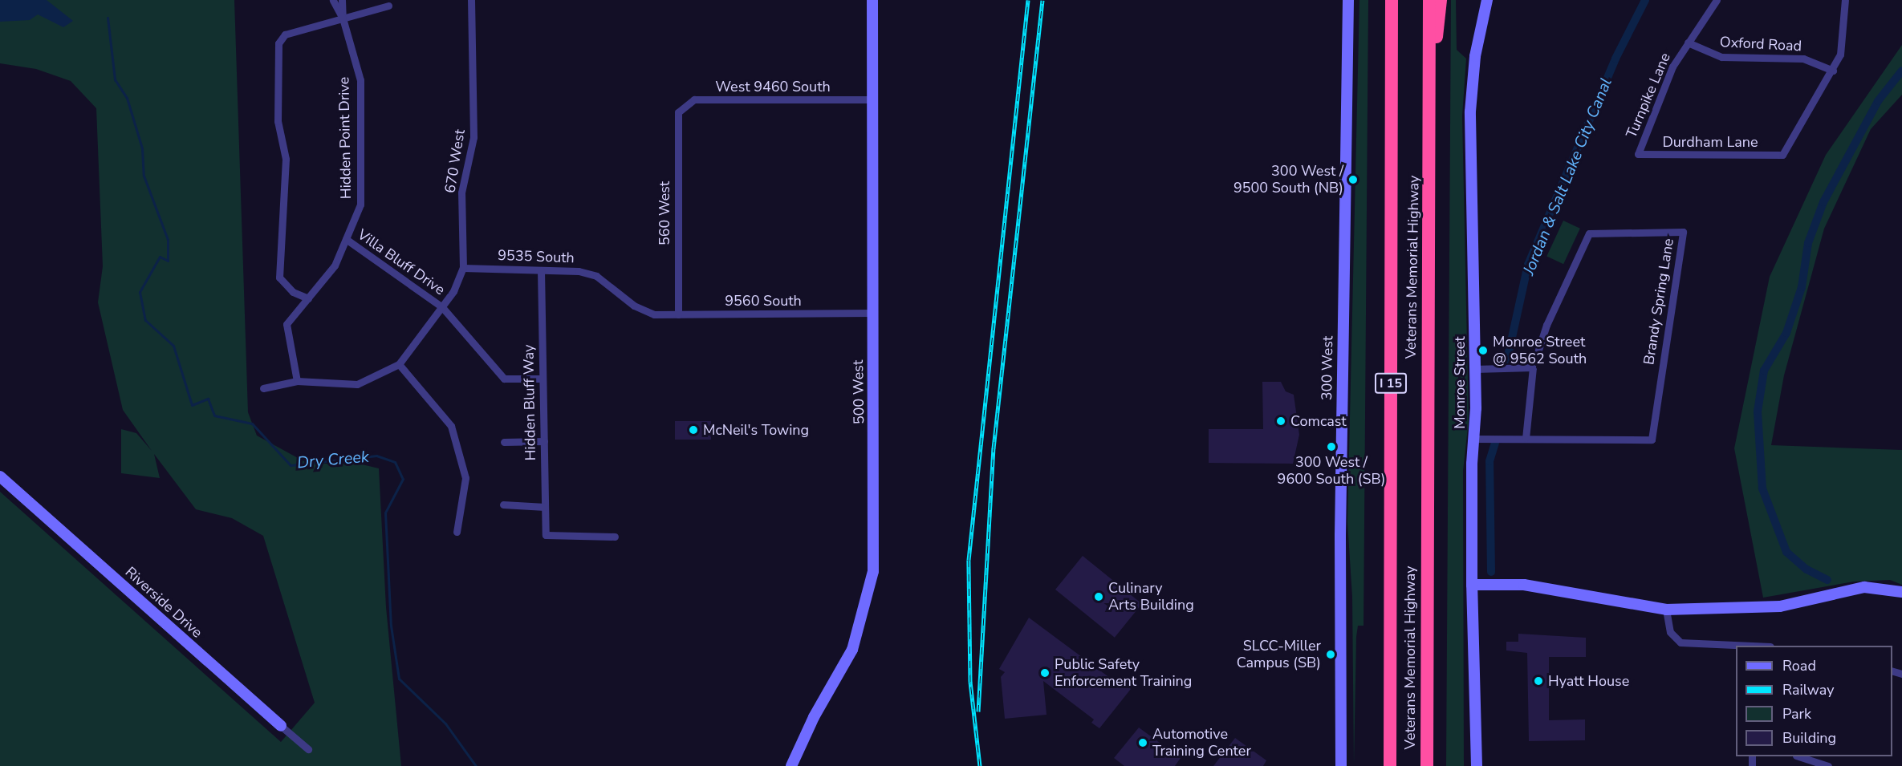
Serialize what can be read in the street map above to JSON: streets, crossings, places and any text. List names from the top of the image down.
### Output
{
  "streets": {
    "highway": ["Veterans Memorial Highway", "I 15"],
    "street": [
      "Oxford Road",
      "West 9460 South",
      "Turnpike Lane",
      "Hidden Point Drive",
      "Durdham Lane",
      "670 West",
      "560 West",
      "9535 South",
      "Villa Bluff Drive",
      "9560 South",
      "Brandy Spring Lane",
      "300 West",
      "Monroe Street",
      "500 West",
      "Hidden Bluff Way",
      "Riverside Drive"
    ]
  },
  "crossings": [
    ["Oxford Road", "Turnpike Lane"],
    ["Oxford Road", "Durdham Lane"],
    ["West 9460 South", "560 West"],
    ["West 9460 South", "500 West"],
    ["Turnpike Lane", "Durdham Lane"],
    ["Hidden Point Drive", "Villa Bluff Drive"],
    ["670 West", "9535 South"],
    ["560 West", "9560 South"],
    ["9535 South", "9560 South"],
    ["9535 South", "Hidden Bluff Way"],
    ["Villa Bluff Drive", "Hidden Bluff Way"],
    ["9560 South", "500 West"]
  ],
  "water": ["Jordan & Salt Lake City Canal", "Dry Creek"],
  "places": [
    "300 West / 9500 South (NB)",
    "Monroe Street @ 9562 South",
    "Comcast",
    "McNeil's Towing",
    "300 West / 9600 South (SB)",
    "Culinary Arts Building",
    "SLCC-Miller Campus (SB)",
    "Public Safety Enforcement Training",
    "Hyatt House",
    "Automotive Training Center"
  ],
  "legend": [
    "Road",
    "Railway",
    "Park",
    "Building"
  ]
}
